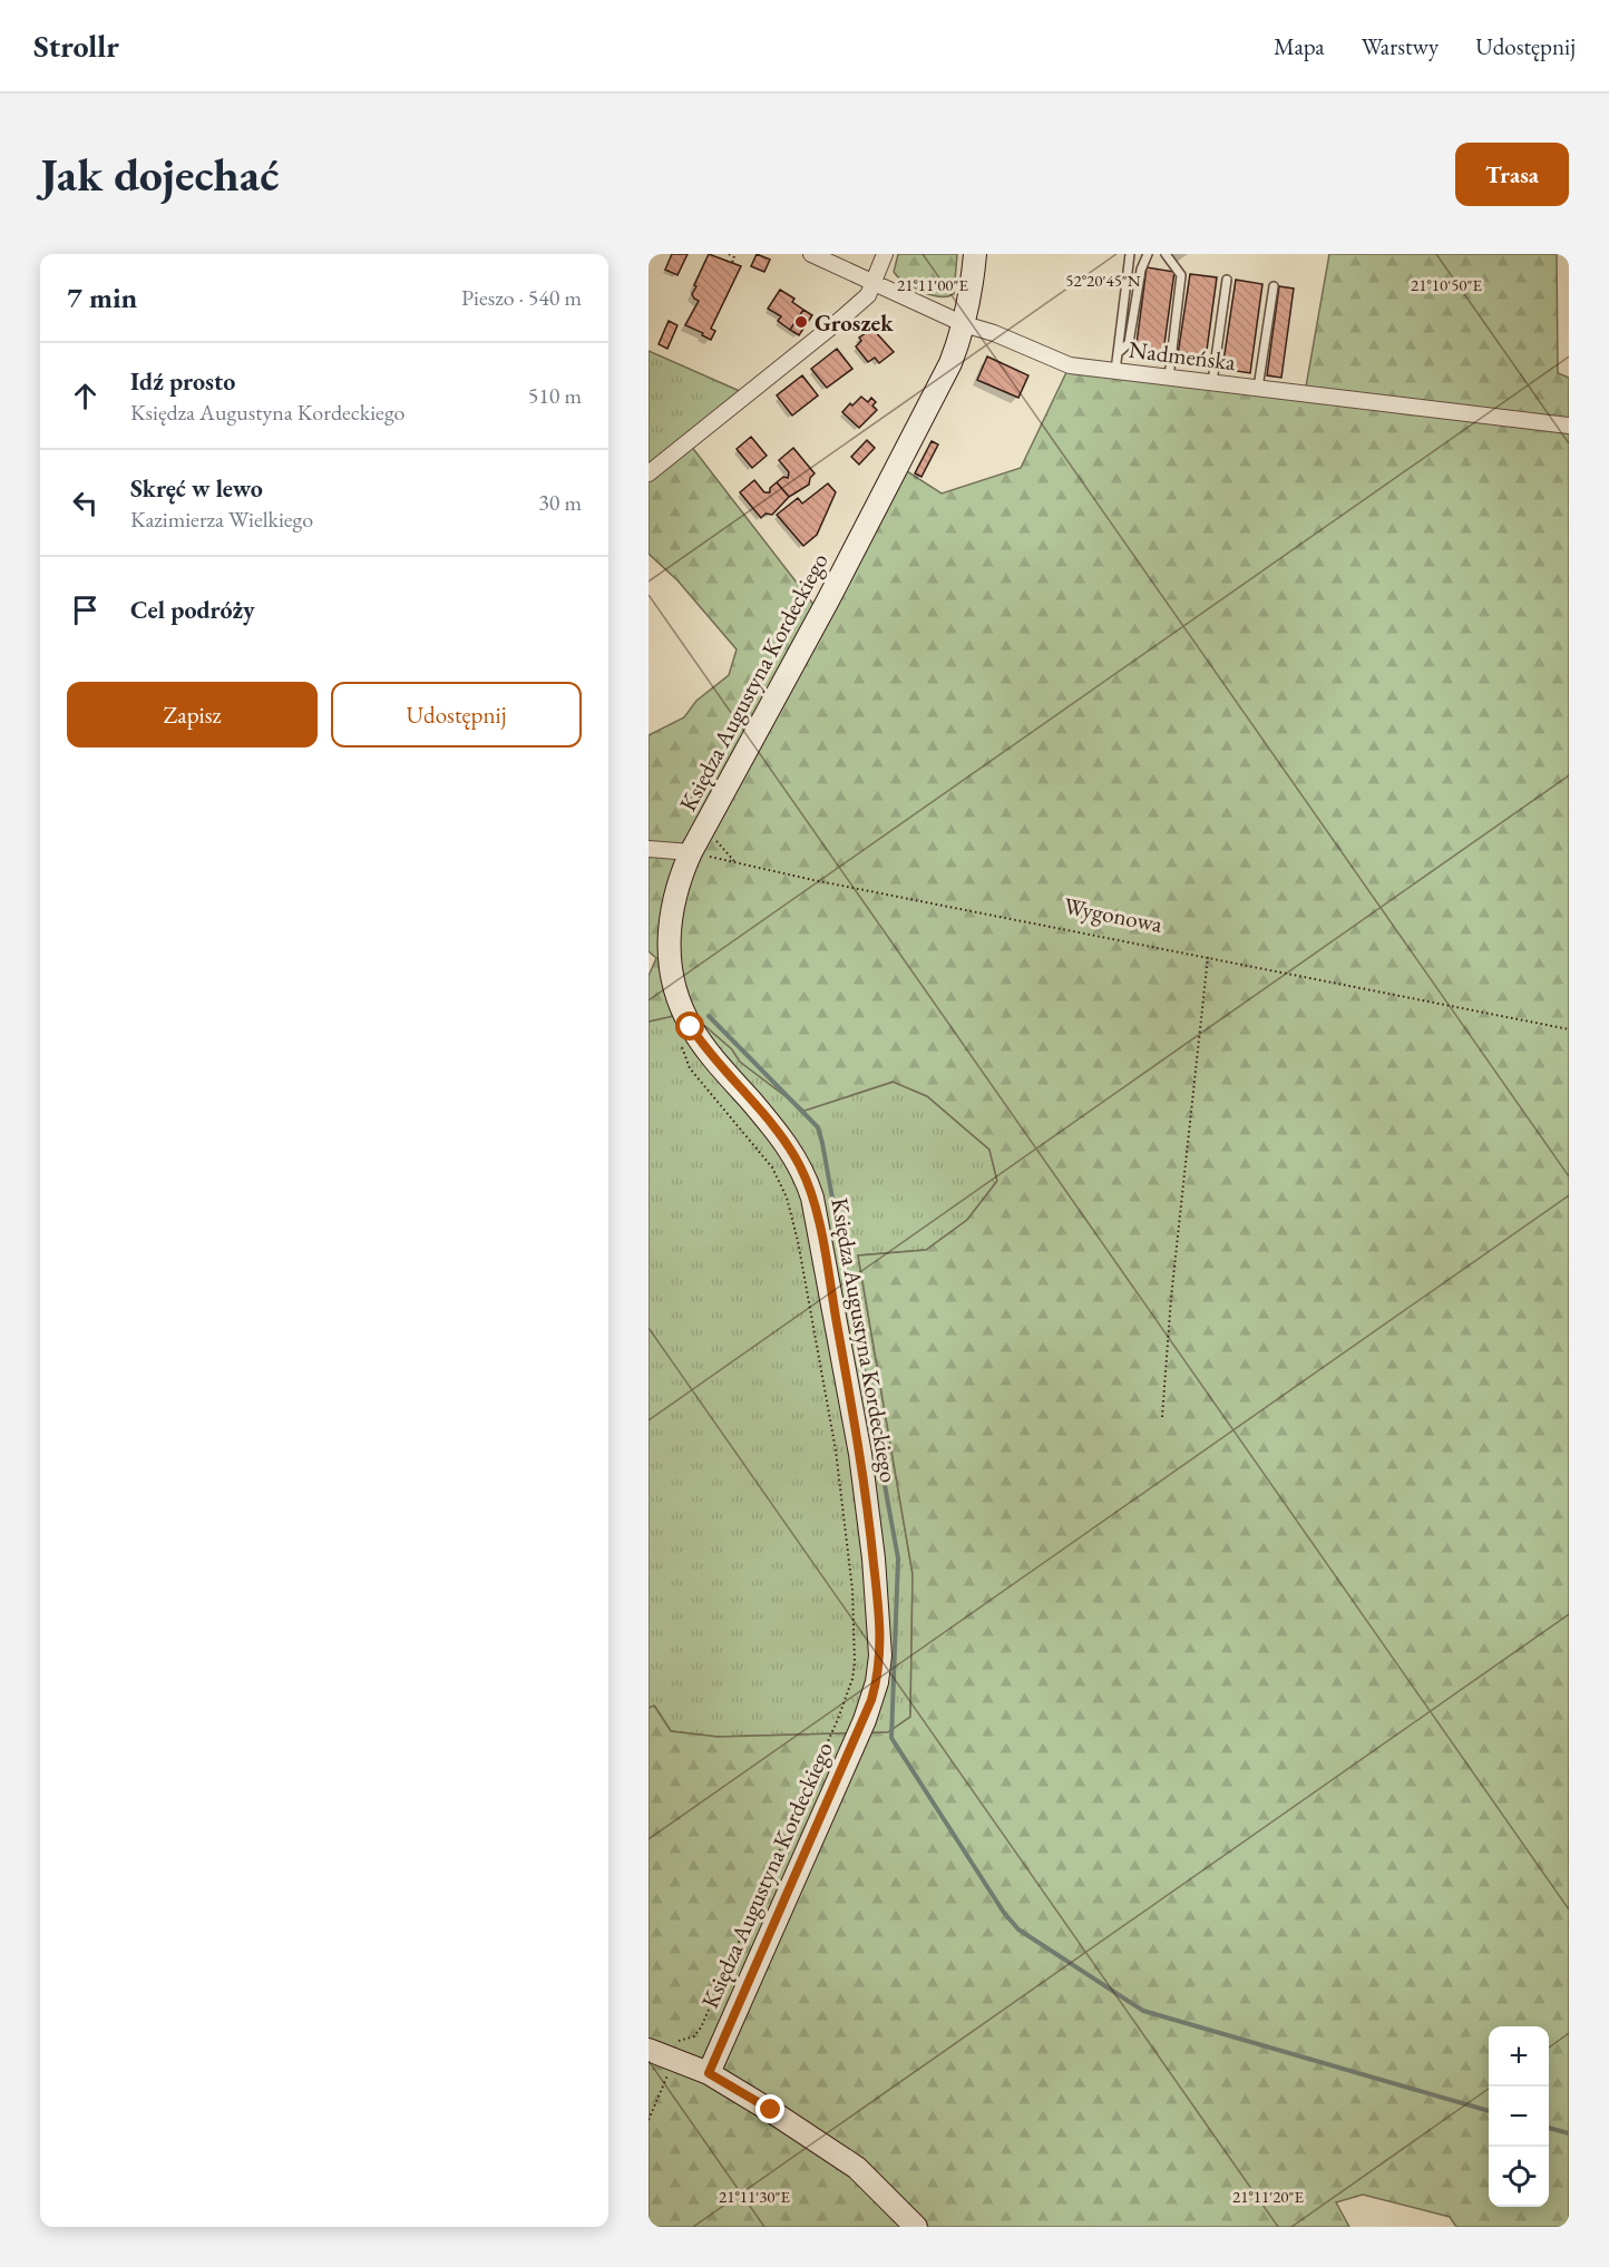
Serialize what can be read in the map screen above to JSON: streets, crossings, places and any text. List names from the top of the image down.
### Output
{
  "streets": {
    "street": ["Nadmeńska", "Księdza Augustyna Kordeckiego"],
    "path": ["Wygonowa"]
  },
  "crossings": [
    ["Nadmeńska", "Księdza Augustyna Kordeckiego"],
    ["Księdza Augustyna Kordeckiego", "Wygonowa"]
  ],
  "places": ["Groszek"],
  "page": {
    "header": "Strollr",
    "nav": ["Mapa", "Warstwy", "Udostępnij"],
    "buttons": [
      "Trasa",
      ["Zapisz", "Udostępnij"]
    ],
    "title": "Jak dojechać",
    "heading": ["7 min", "Pieszo · 540 m"],
    "list": [
      ["Idź prosto", "Księdza Augustyna Kordeckiego", "510 m"],
      ["Skręć w lewo", "Kazimierza Wielkiego", "30 m"],
      "Cel podróży"
    ],
    "map_buttons": ["+", "−"]
  },
  "coordinates": [
    "52°20'45\"N",
    "21°11'00\"E",
    "21°10'50\"E",
    "21°11'30\"E",
    "21°11'20\"E"
  ]
}
